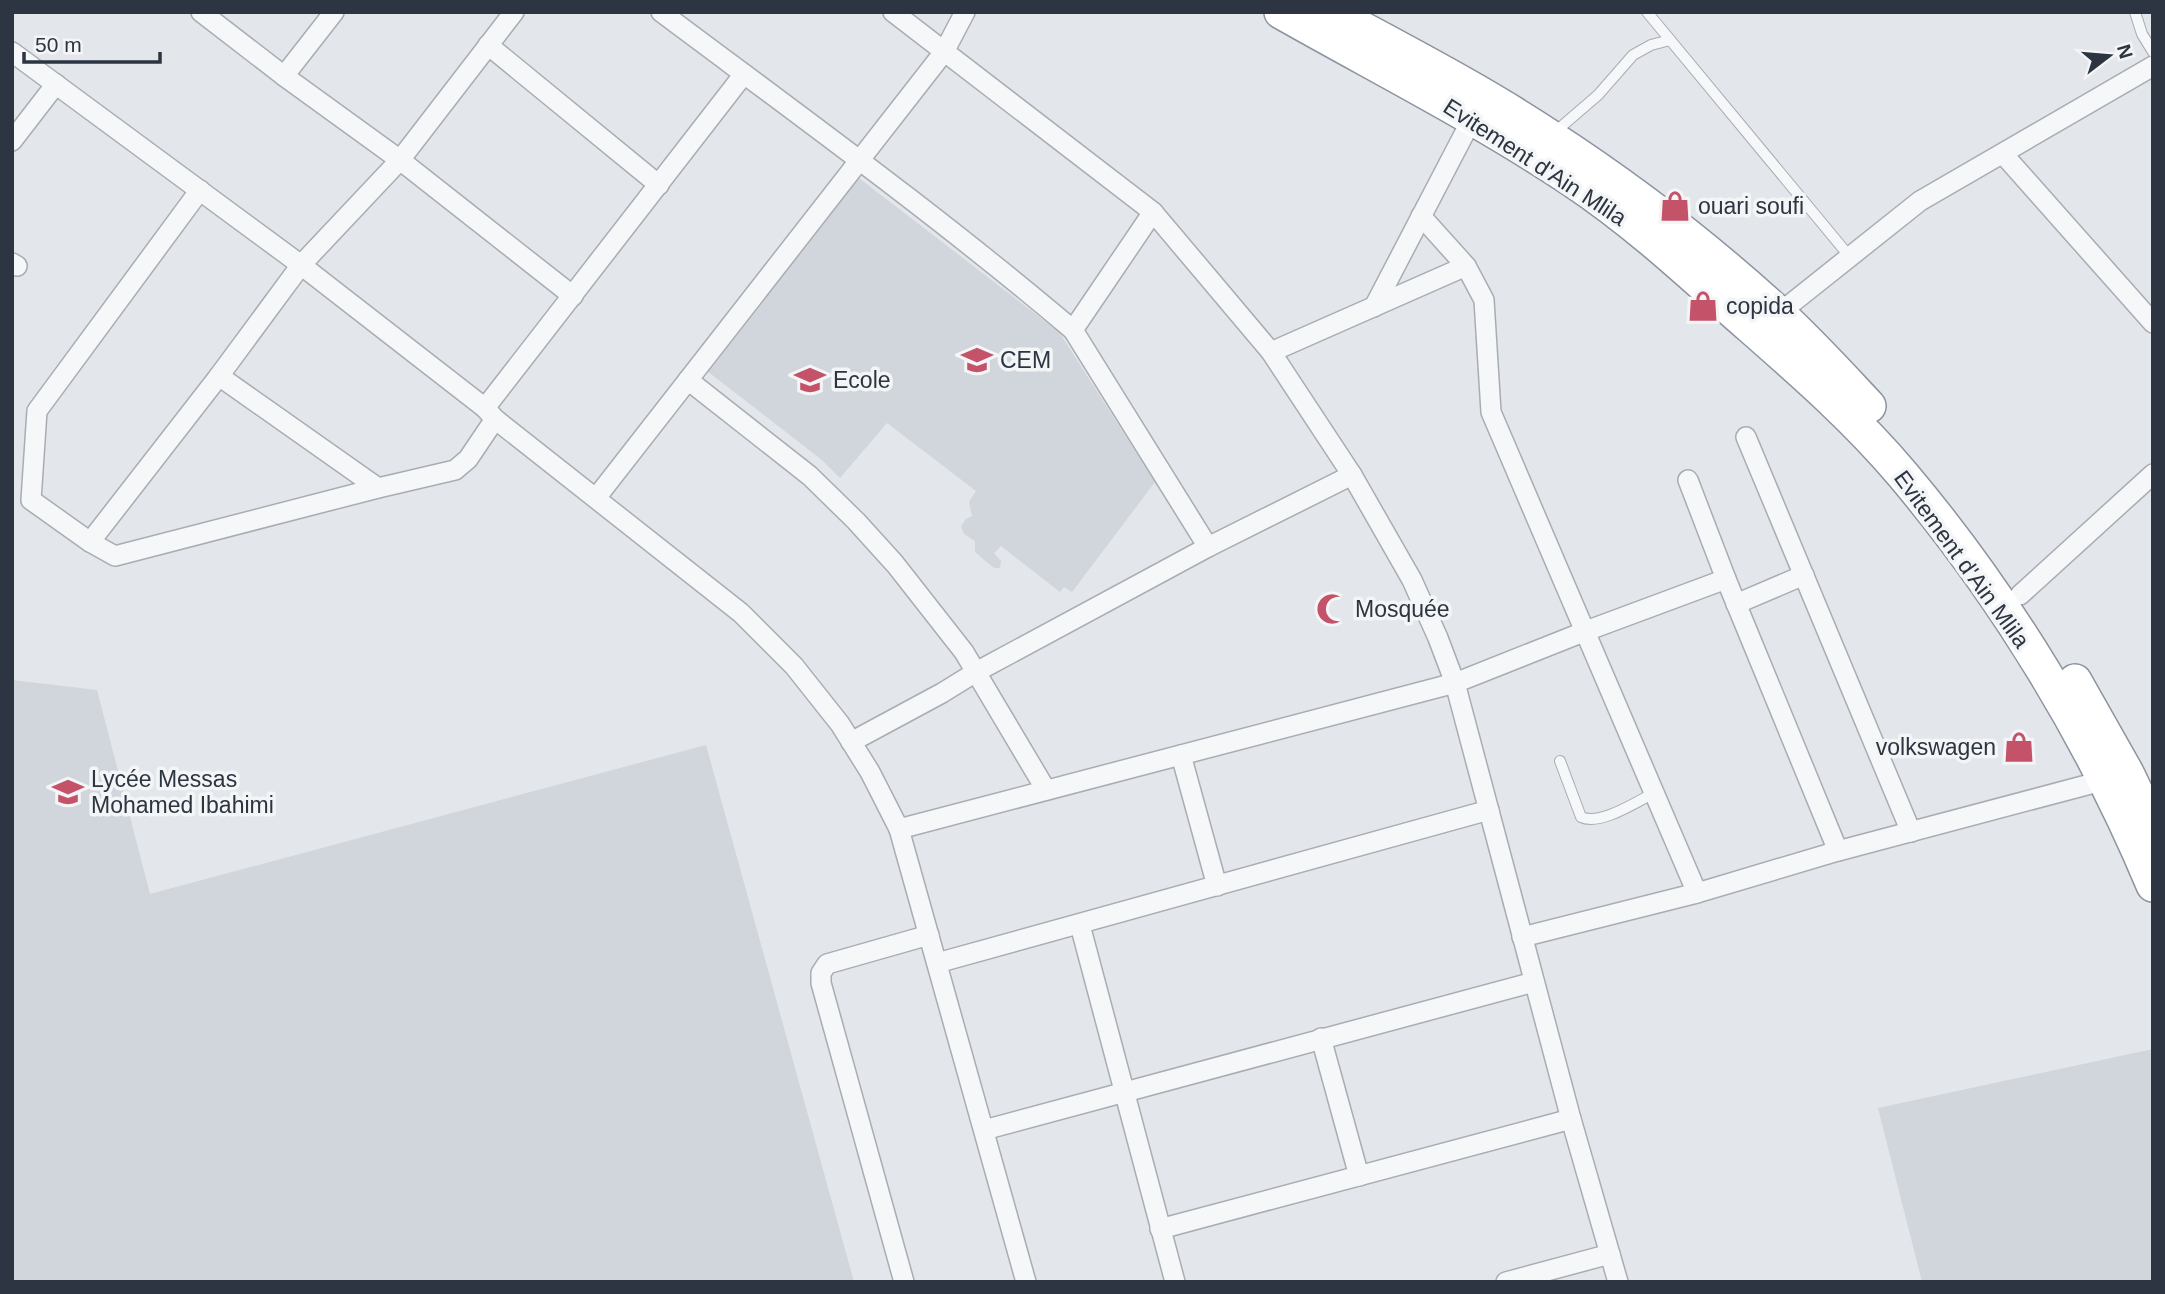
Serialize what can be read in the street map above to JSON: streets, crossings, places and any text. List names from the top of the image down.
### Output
{
  "streets": {
    "highway": ["Evitement d'Ain Mlila"]
  },
  "places": {
    "shop": ["ouari soufi", "copida", "volkswagen"],
    "school or university": ["CEM", "Ecole", "Lycée Messas Mohamed Ibahimi"],
    "mosque": ["Mosquée"]
  },
  "scale_bar": "50 m",
  "north": "right"
}
